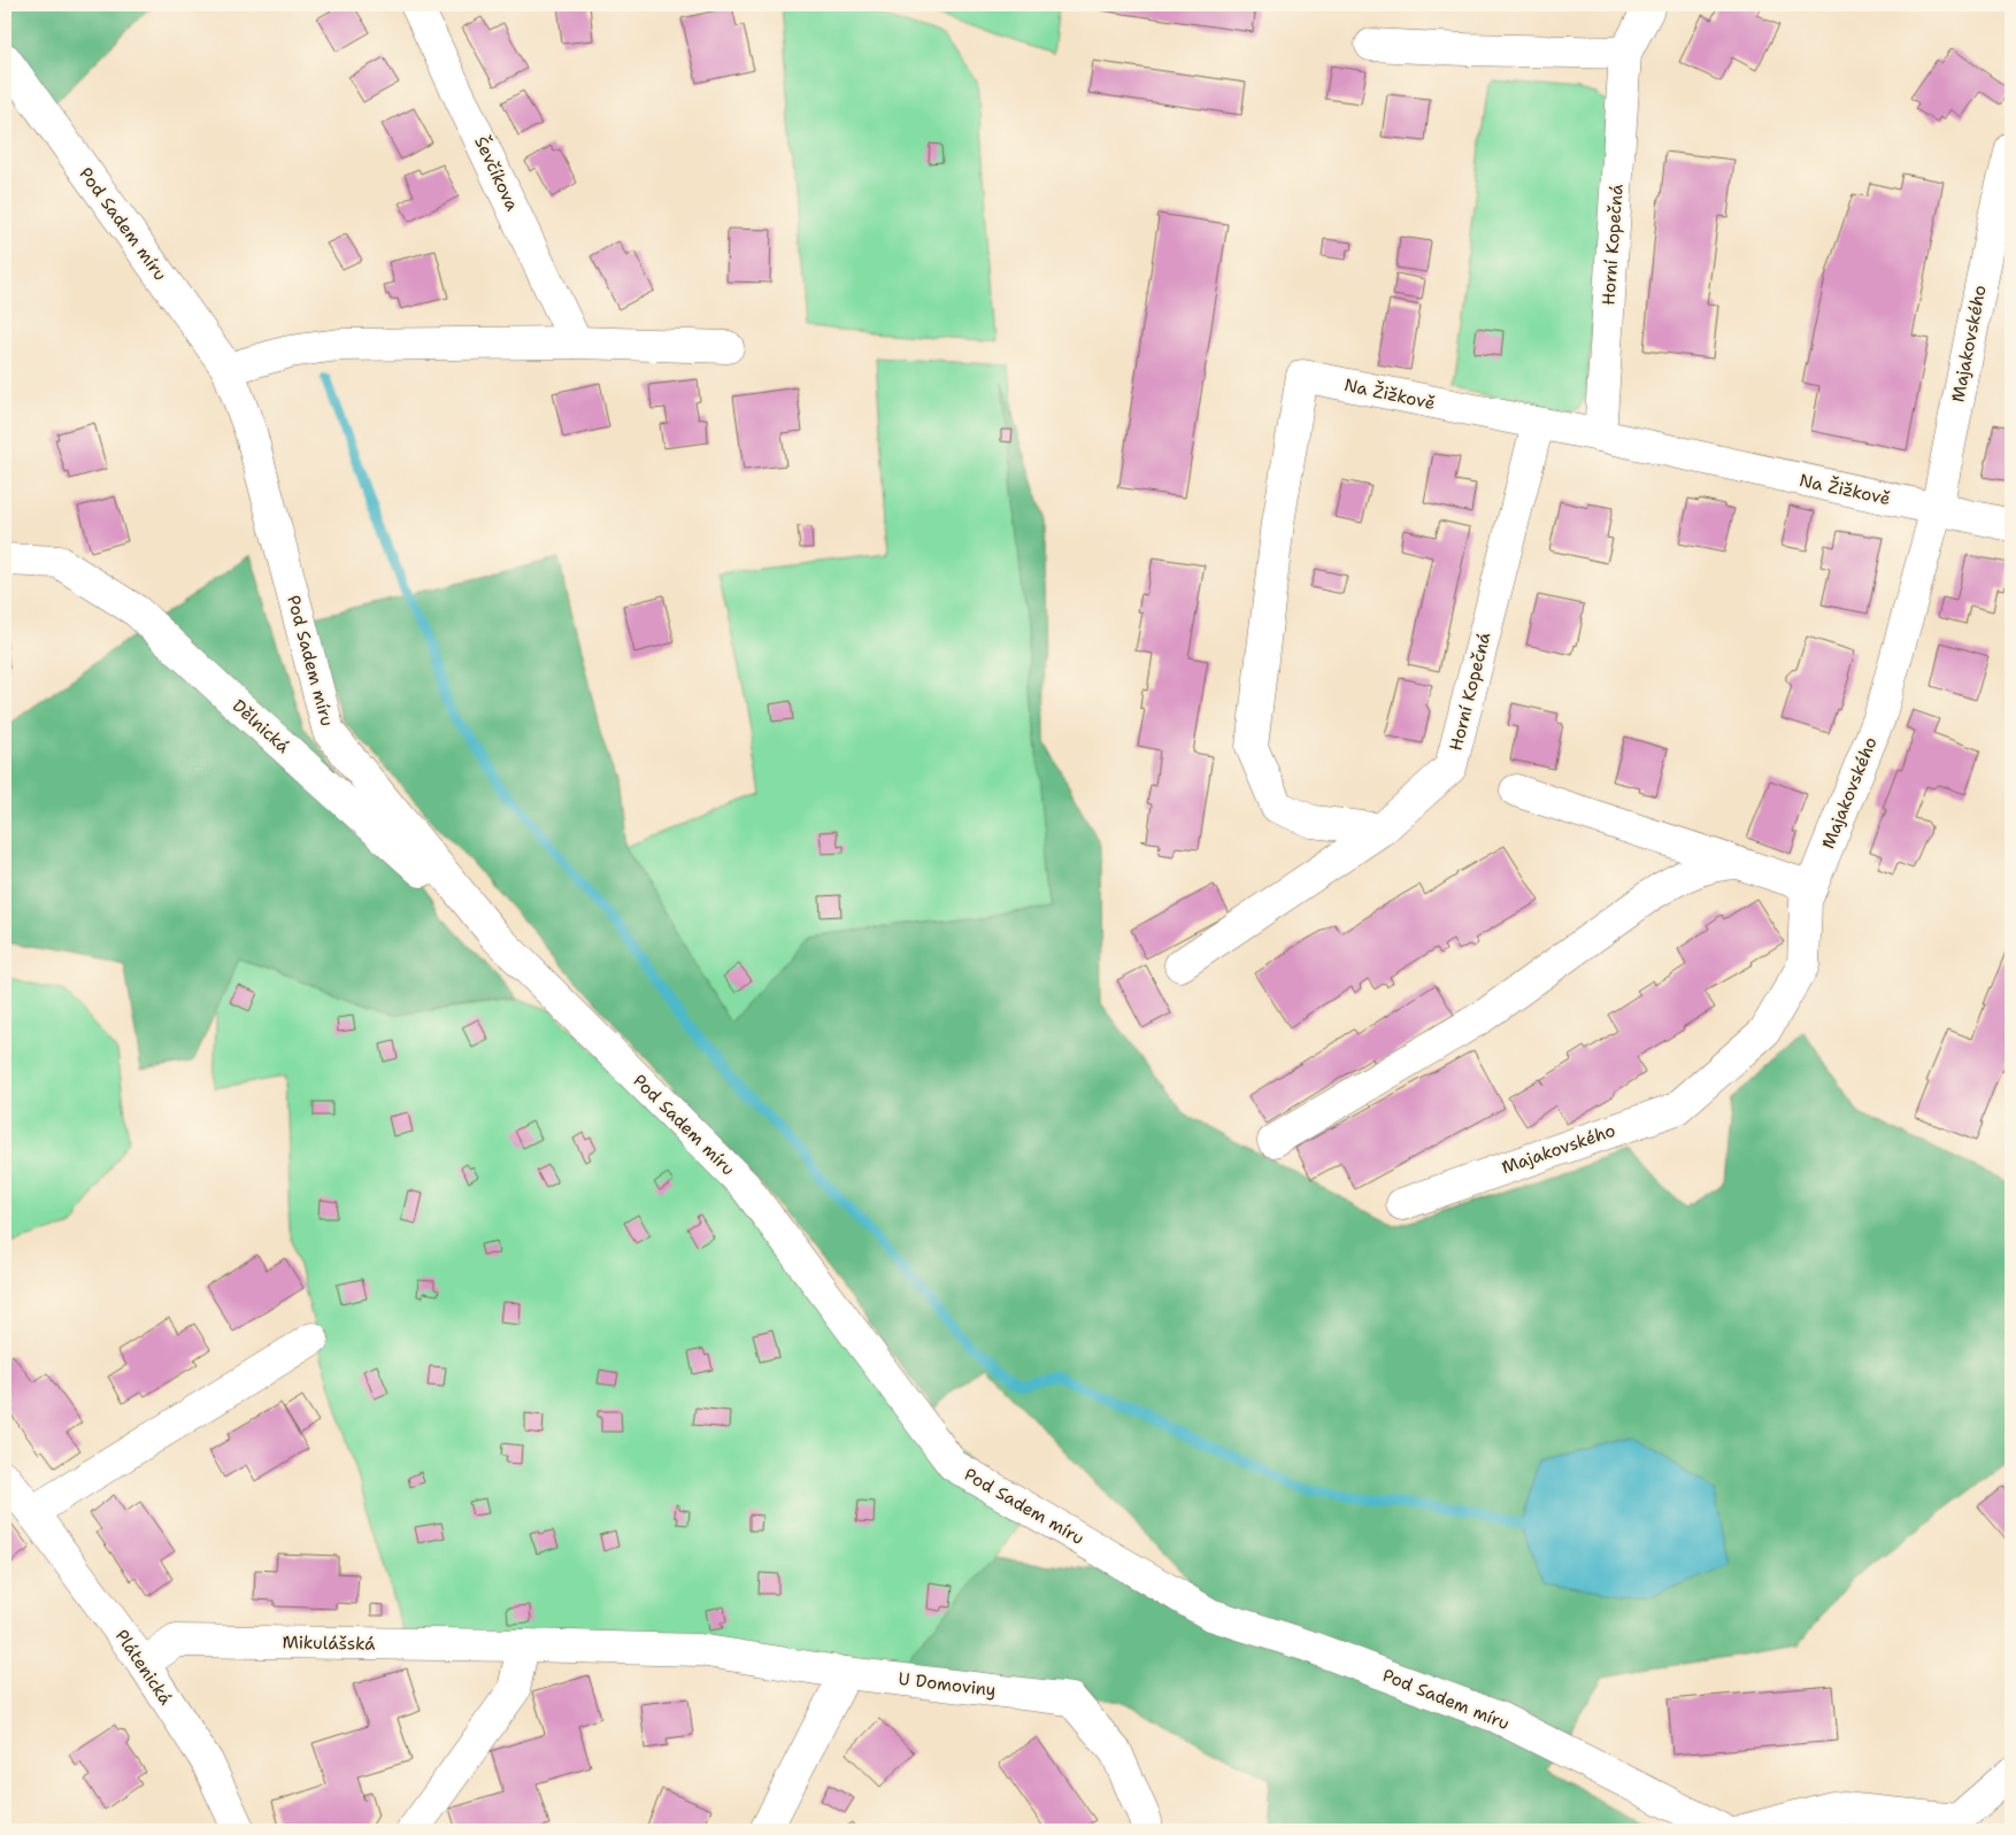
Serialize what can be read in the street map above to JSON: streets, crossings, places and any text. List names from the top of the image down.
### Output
{
  "streets": {
    "street": [
      "Ševčíkova",
      "Pod Sadem míru",
      "Horní Kopečná",
      "Majakovského",
      "Na Žižkově",
      "Dělnická",
      "Mikulášská",
      "Plátenická",
      "U Domoviny"
    ]
  },
  "crossings": [
    ["Pod Sadem míru", "Dělnická"],
    ["Horní Kopečná", "Na Žižkově"],
    ["Majakovského", "Na Žižkově"],
    ["Mikulášská", "Plátenická"],
    ["Mikulášská", "U Domoviny"]
  ]
}
